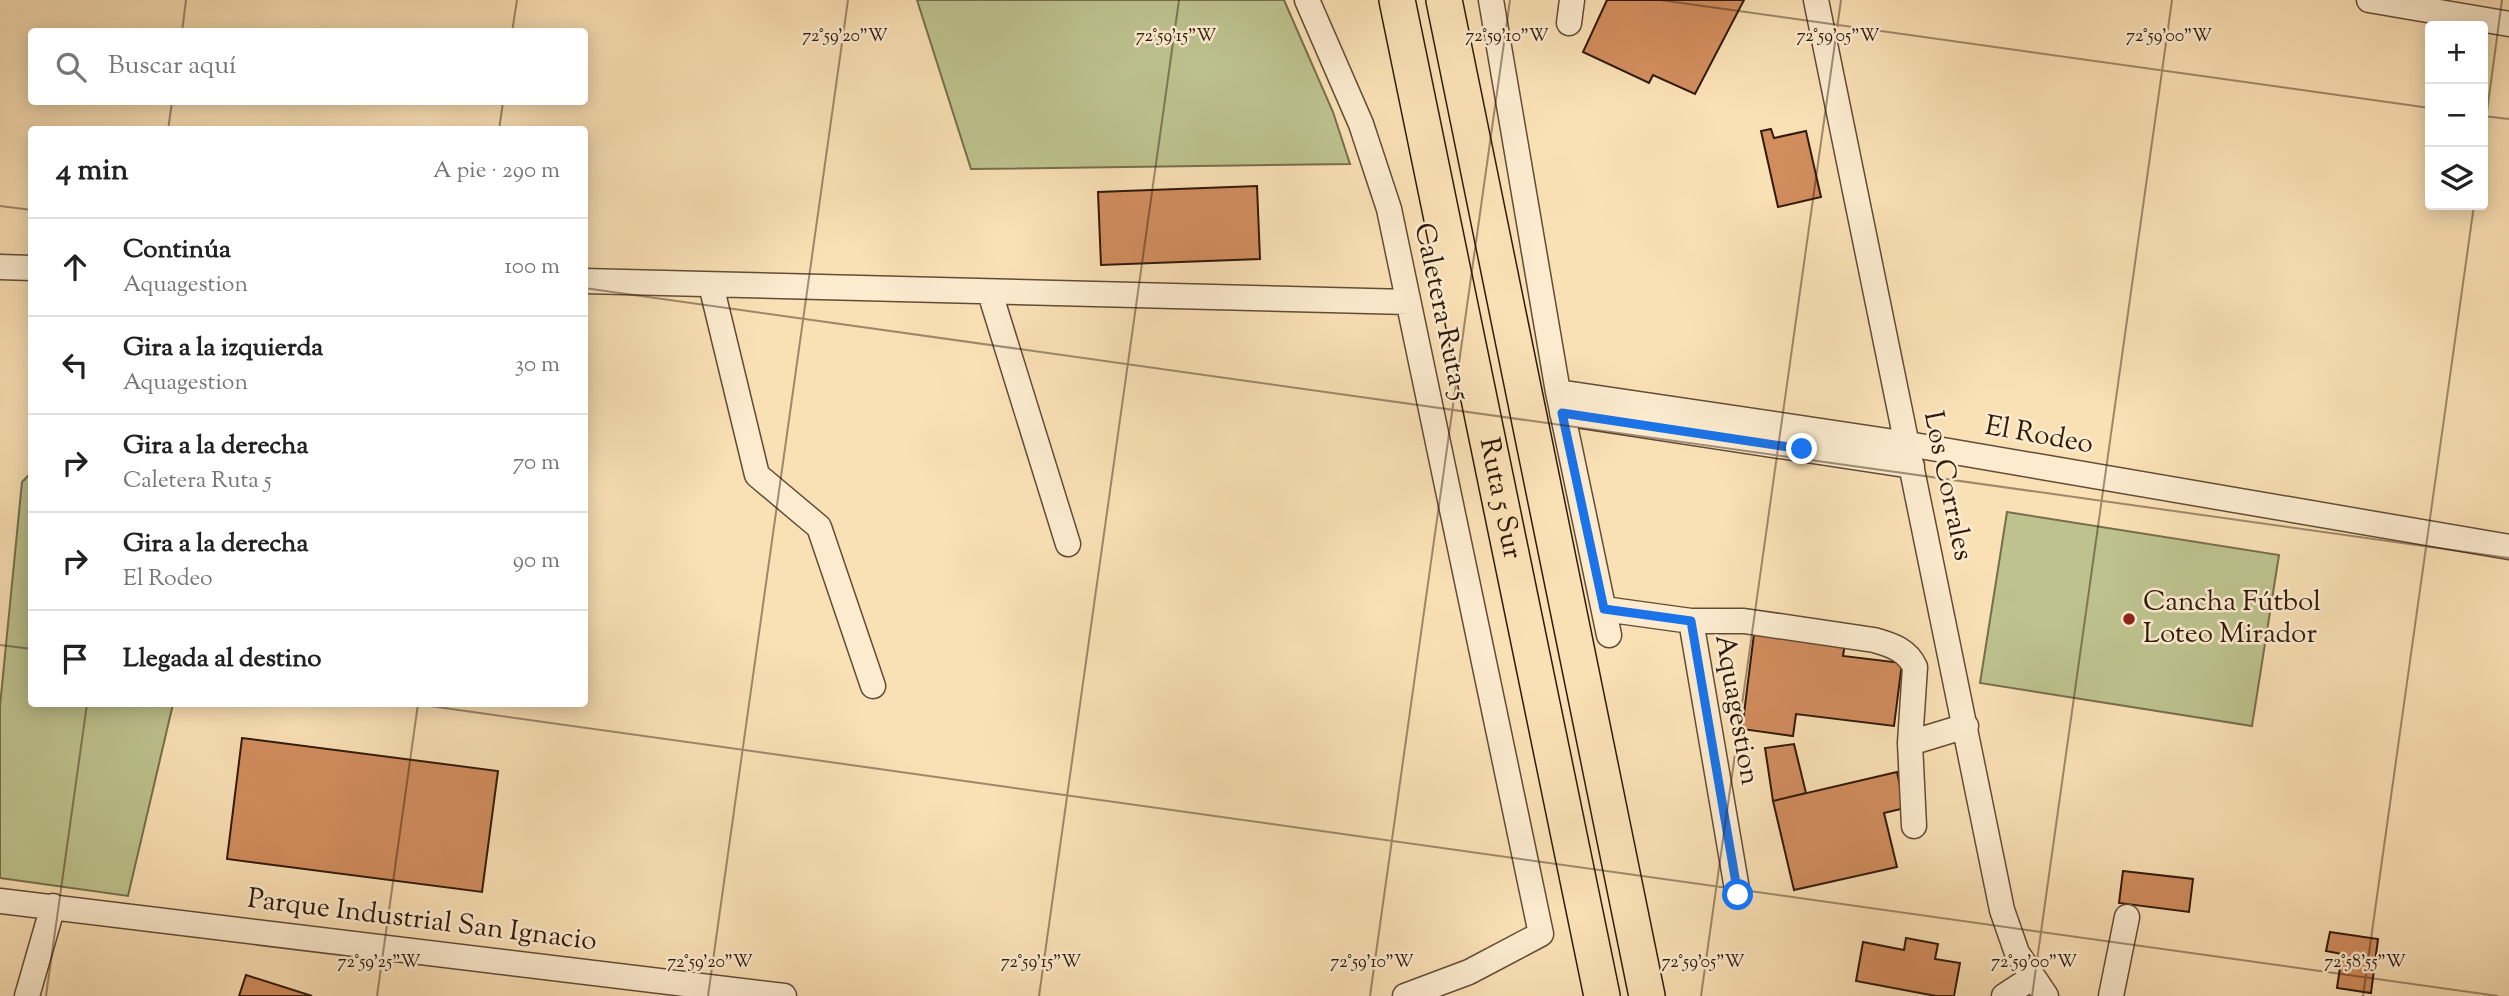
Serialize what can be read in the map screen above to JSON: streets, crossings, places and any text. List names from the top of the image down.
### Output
{
  "streets": {
    "highway": ["Ruta 5 Sur"],
    "street": [
      "Caletera Ruta 5",
      "El Rodeo",
      "Los Corrales",
      "Aquagestion",
      "Parque Industrial San Ignacio"
    ]
  },
  "crossings": [
    ["El Rodeo", "Los Corrales"]
  ],
  "places": ["Cancha Fútbol Loteo Mirador"],
  "page": {
    "map_buttons": ["+", "−"],
    "search": "Buscar aquí",
    "heading": ["4 min", "A pie · 290 m"],
    "list": [
      ["Continúa", "Aquagestion", "100 m"],
      ["Gira a la izquierda", "Aquagestion", "30 m"],
      ["Gira a la derecha", "Caletera Ruta 5", "70 m"],
      ["Gira a la derecha", "El Rodeo", "90 m"],
      "Llegada al destino"
    ]
  },
  "coordinates": [
    "72°59'20\"W",
    "72°59'15\"W",
    "72°59'10\"W",
    "72°59'05\"W",
    "72°59'00\"W",
    "72°59'25\"W",
    "72°58'55\"W"
  ]
}
